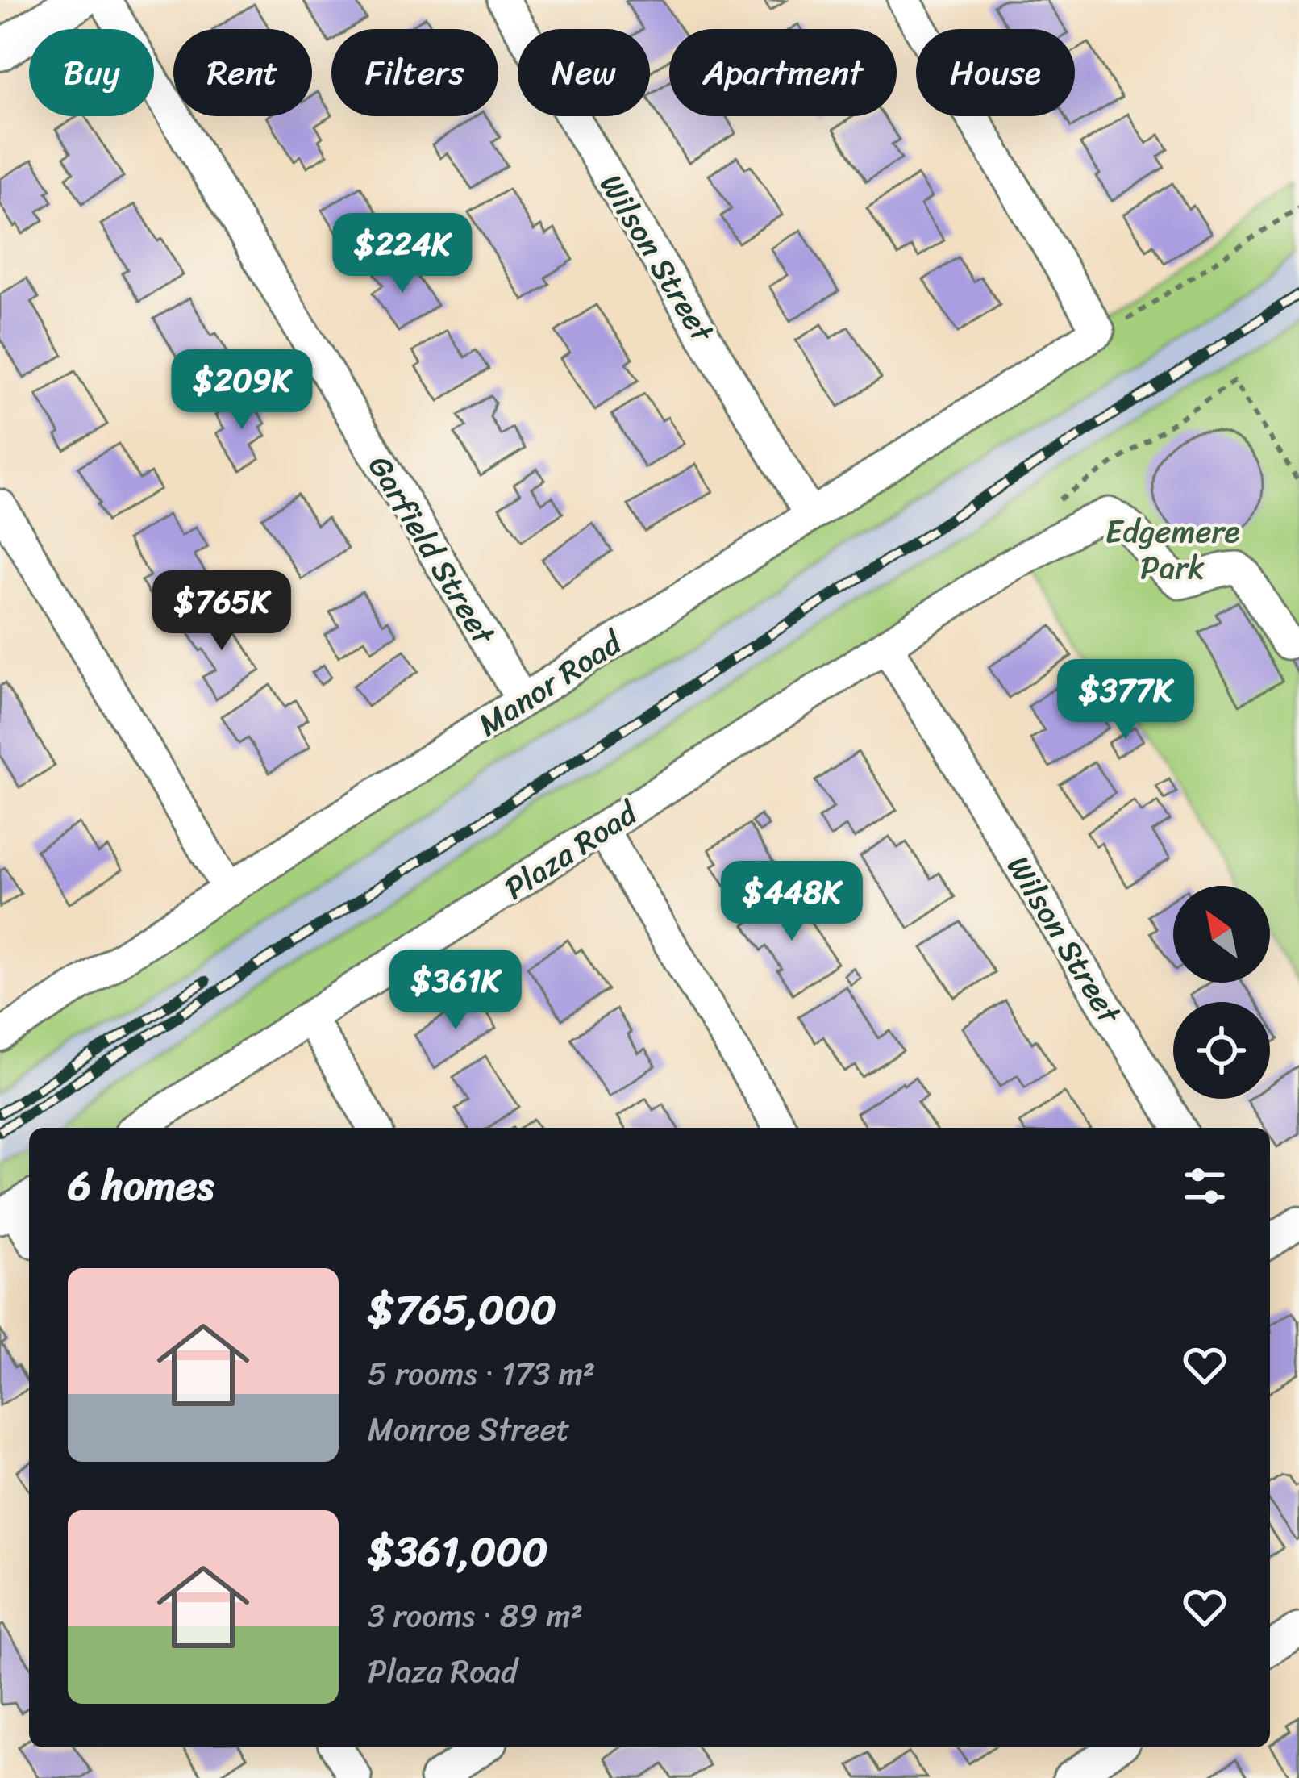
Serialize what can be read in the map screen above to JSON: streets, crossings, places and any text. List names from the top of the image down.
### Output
{
  "streets": {
    "street": [
      "Wilson Street",
      "Garfield Street",
      "Manor Road",
      "Plaza Road"
    ]
  },
  "crossings": [
    ["Wilson Street", "Manor Road"],
    ["Wilson Street", "Plaza Road"],
    ["Garfield Street", "Manor Road"]
  ],
  "parks": ["Edgemere Park"],
  "north": "top left",
  "page": {
    "chip": [
      "Buy",
      "Rent",
      "Filters",
      "New",
      "Apartment",
      "House"
    ],
    "price": [
      "$224K",
      "$209K",
      "$765K",
      "$377K",
      "$448K",
      "$361K"
    ],
    "heading": "6 homes",
    "list": [
      {
        "name": "$765,000",
        "note": "5 rooms · 173 m² · Monroe Street"
      },
      {
        "name": "$361,000",
        "note": "3 rooms · 89 m² · Plaza Road"
      }
    ]
  }
}
